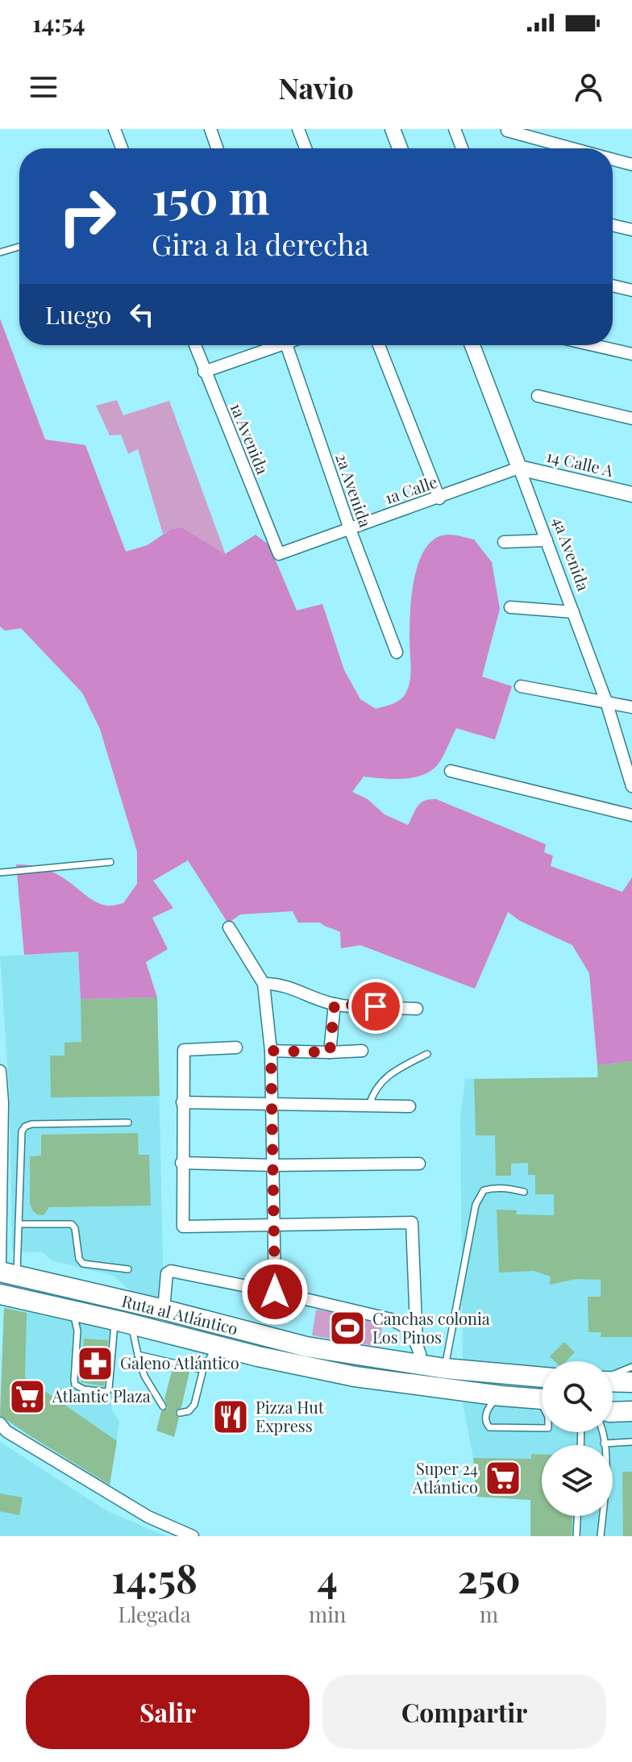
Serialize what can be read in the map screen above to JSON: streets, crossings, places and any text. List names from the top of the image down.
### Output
{
  "streets": {
    "highway": ["Ruta al Atlántico"],
    "street": [
      "1a Avenida",
      "14 Calle A",
      "2a Avenida",
      "1a Calle",
      "4a Avenida"
    ]
  },
  "crossings": [
    ["1a Avenida", "1a Calle"],
    ["14 Calle A", "1a Calle"],
    ["14 Calle A", "4a Avenida"],
    ["2a Avenida", "1a Calle"],
    ["1a Calle", "4a Avenida"]
  ],
  "places": {
    "sports": ["Canchas colonia Los Pinos"],
    "pharmacy": ["Galeno Atlántico"],
    "supermarket": ["Atlantic Plaza", "Super 24 Atlántico"],
    "restaurant": ["Pizza Hut Express"]
  },
  "page": {
    "status": "14:54",
    "header": "Navio",
    "turn": ["150 m", "Gira a la derecha"],
    "then": "Luego",
    "eta": [
      "14:58",
      "Llegada",
      "4",
      "min",
      "250",
      "m"
    ],
    "buttons": ["Salir", "Compartir"]
  }
}
